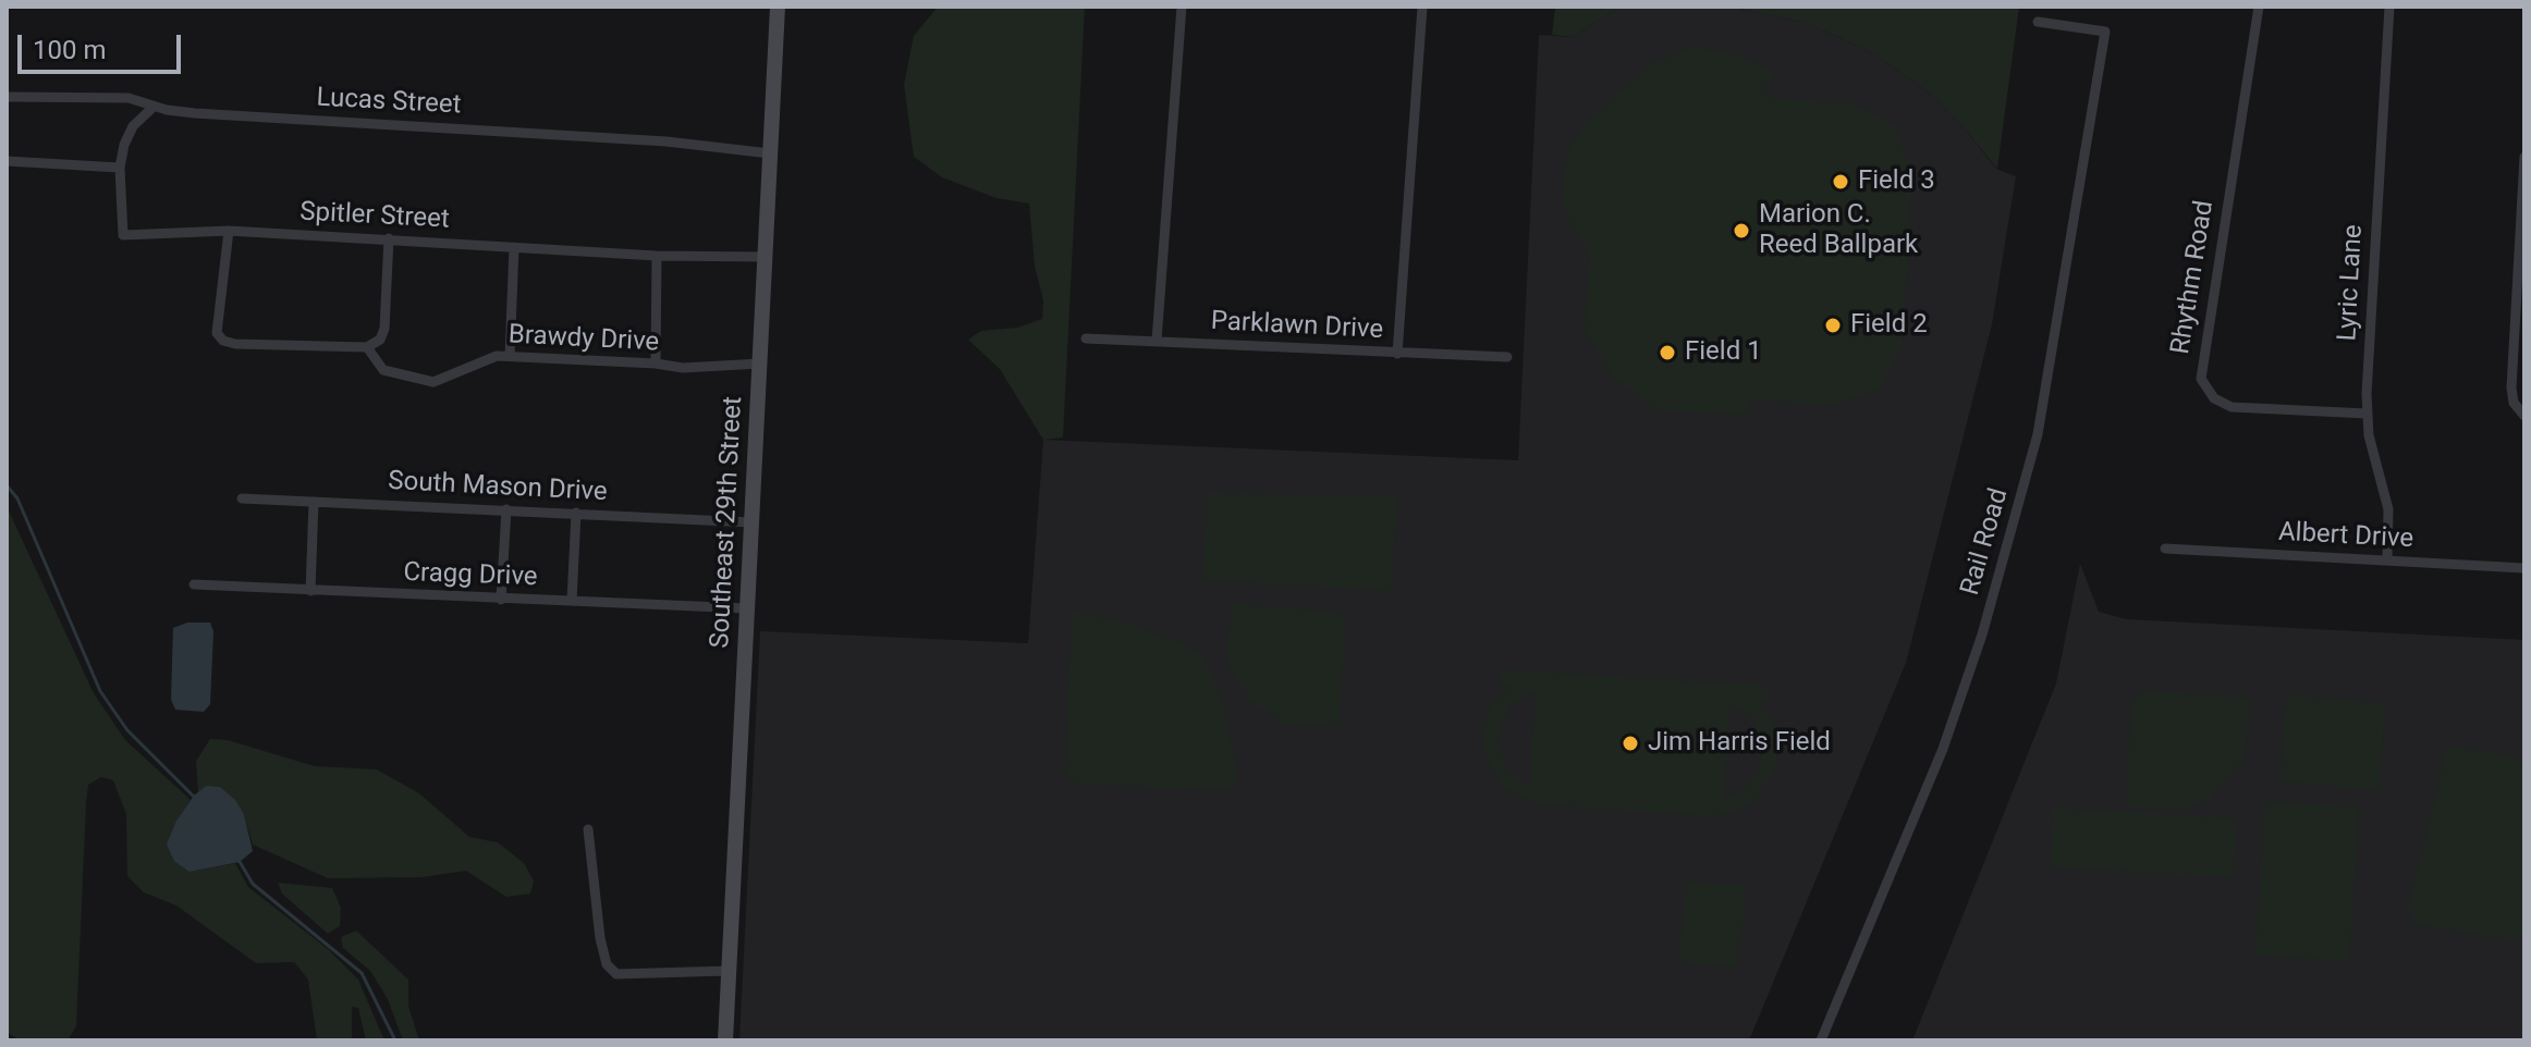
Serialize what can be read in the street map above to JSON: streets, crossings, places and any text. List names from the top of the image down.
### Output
{
  "streets": {
    "main road": ["Southeast 29th Street"],
    "street": [
      "Lucas Street",
      "Spitler Street",
      "Rhythm Road",
      "Lyric Lane",
      "Parklawn Drive",
      "Brawdy Drive",
      "South Mason Drive",
      "Albert Drive",
      "Rail Road",
      "Cragg Drive"
    ]
  },
  "crossings": [
    ["Lucas Street", "Spitler Street"],
    ["Lucas Street", "Southeast 29th Street"],
    ["Spitler Street", "Southeast 29th Street"],
    ["Rhythm Road", "Lyric Lane"],
    ["Lyric Lane", "Albert Drive"],
    ["Brawdy Drive", "Southeast 29th Street"],
    ["South Mason Drive", "Southeast 29th Street"],
    ["Southeast 29th Street", "Cragg Drive"]
  ],
  "places": [
    "Field 3",
    "Marion C. Reed Ballpark",
    "Field 2",
    "Field 1",
    "Jim Harris Field"
  ],
  "scale_bar": "100 m"
}
